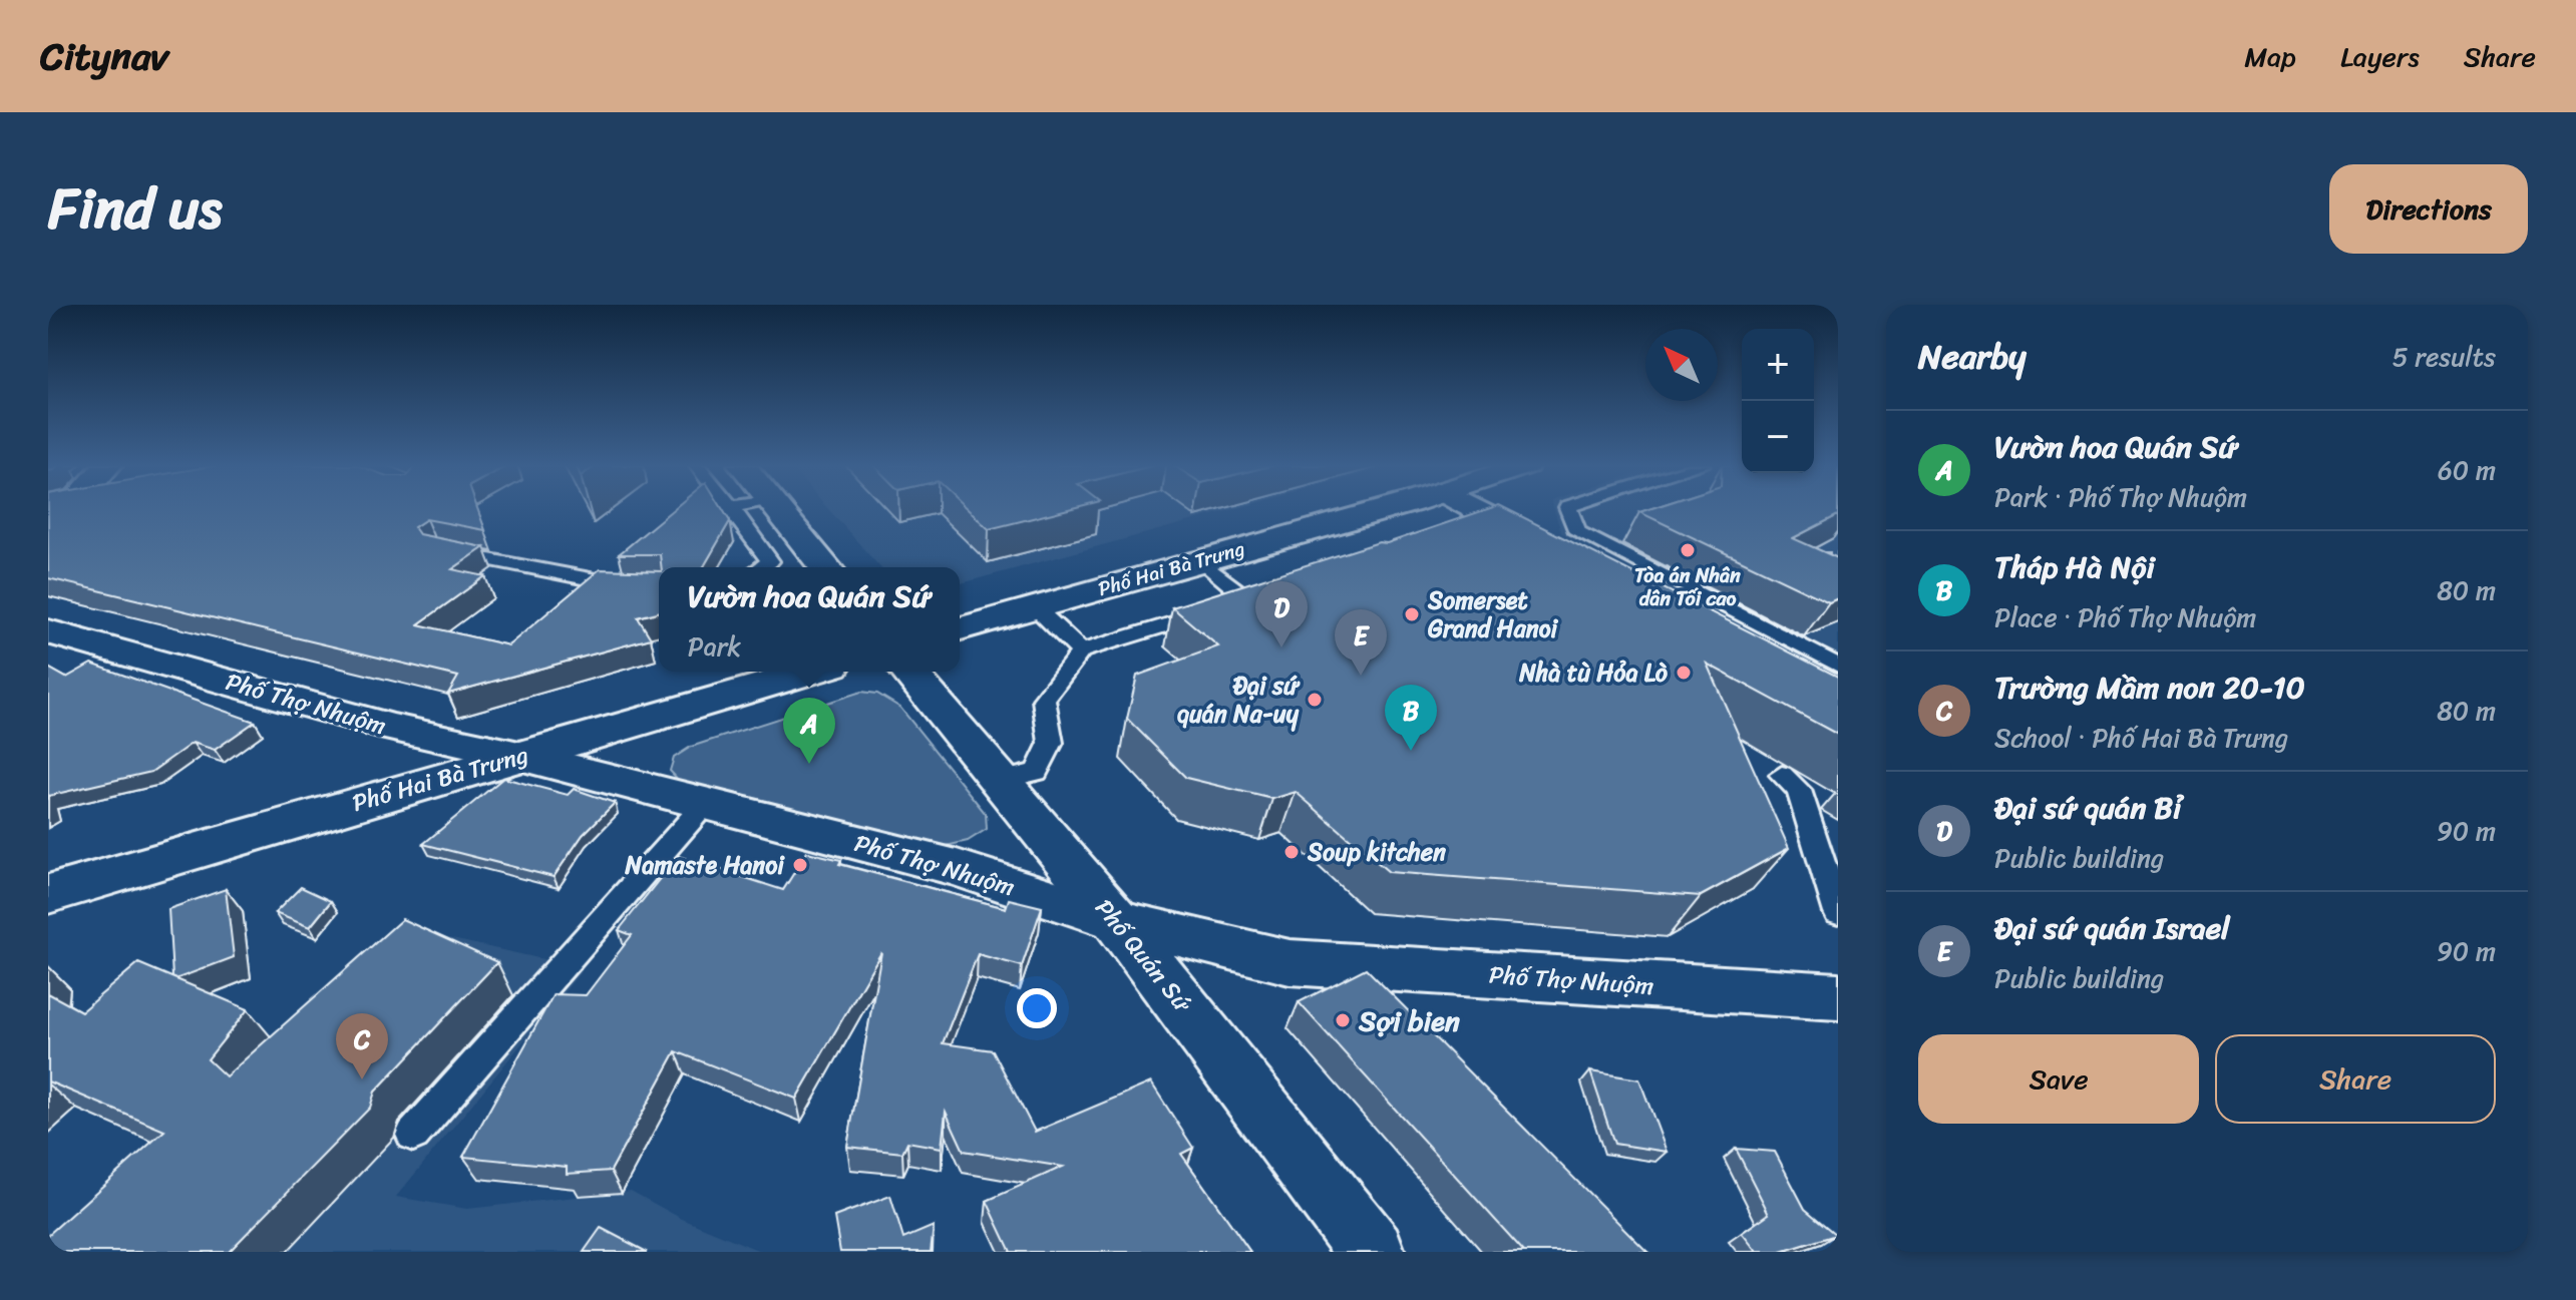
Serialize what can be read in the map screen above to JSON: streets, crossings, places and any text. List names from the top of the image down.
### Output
{
  "streets": {
    "street": ["Phố Hai Bà Trưng", "Phố Thợ Nhuộm", "Phố Quán Sứ"]
  },
  "crossings": [
    ["Phố Hai Bà Trưng", "Phố Thợ Nhuộm"],
    ["Phố Thợ Nhuộm", "Phố Quán Sứ"]
  ],
  "places": [
    "Tòa án Nhân dân Tối cao",
    "Somerset Grand Hanoi",
    "Nhà tù Hỏa Lò",
    "Đại sứ quán Na-uy",
    "Soup kitchen",
    "Namaste Hanoi",
    "Sợi bien"
  ],
  "north": "top left",
  "page": {
    "header": "Citynav",
    "nav": ["Map", "Layers", "Share"],
    "title": "Find us",
    "buttons": [
      "Directions",
      ["Save", "Share"]
    ],
    "heading": ["Nearby", "5 results"],
    "map_buttons": ["+", "−"],
    "list": [
      {
        "mark": "A",
        "name": "Vườn hoa Quán Sứ",
        "note": "Park · Phố Thợ Nhuộm",
        "value": "60 m"
      },
      {
        "mark": "B",
        "name": "Tháp Hà Nội",
        "note": "Place · Phố Thợ Nhuộm",
        "value": "80 m"
      },
      {
        "mark": "C",
        "name": "Trường Mầm non 20-10",
        "note": "School · Phố Hai Bà Trưng",
        "value": "80 m"
      },
      {
        "mark": "D",
        "name": "Đại sứ quán Bỉ",
        "note": "Public building",
        "value": "90 m"
      },
      {
        "mark": "E",
        "name": "Đại sứ quán Israel",
        "note": "Public building",
        "value": "90 m"
      }
    ],
    "popup": ["Vườn hoa Quán Sứ", "Park"],
    "pins": [
      "D",
      "E",
      "B",
      "A",
      "C"
    ]
  }
}
